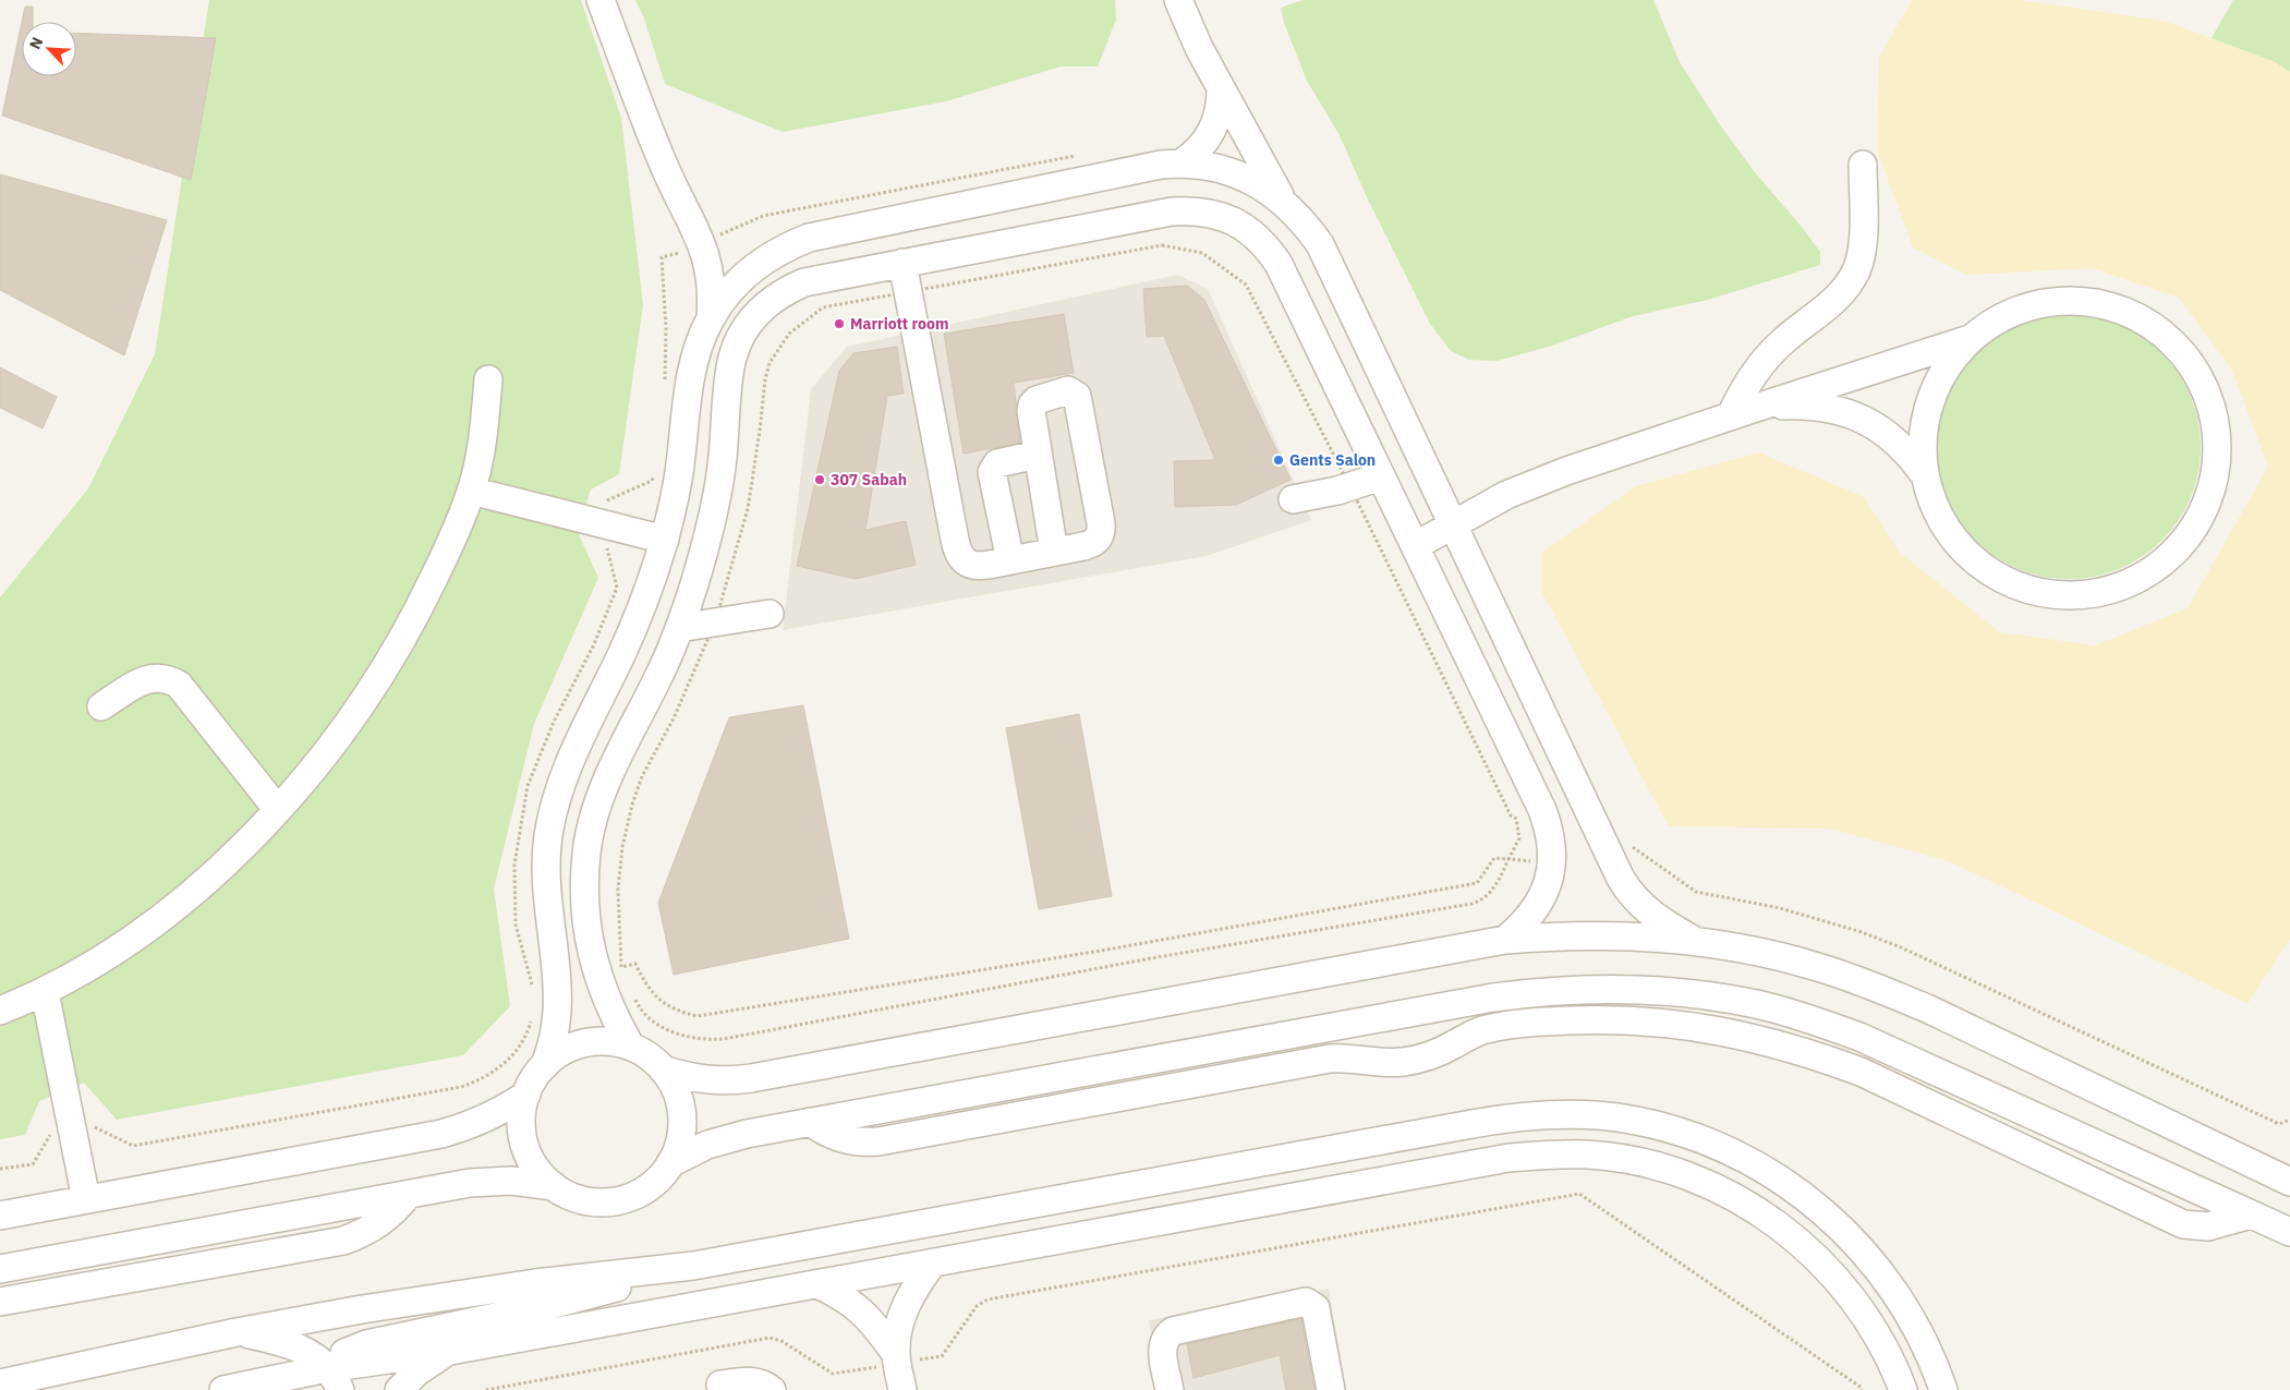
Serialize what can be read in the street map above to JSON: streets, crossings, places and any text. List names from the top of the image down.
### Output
{
  "places": ["Marriott room", "Gents Salon", "307 Sabah"],
  "north": "top left"
}
